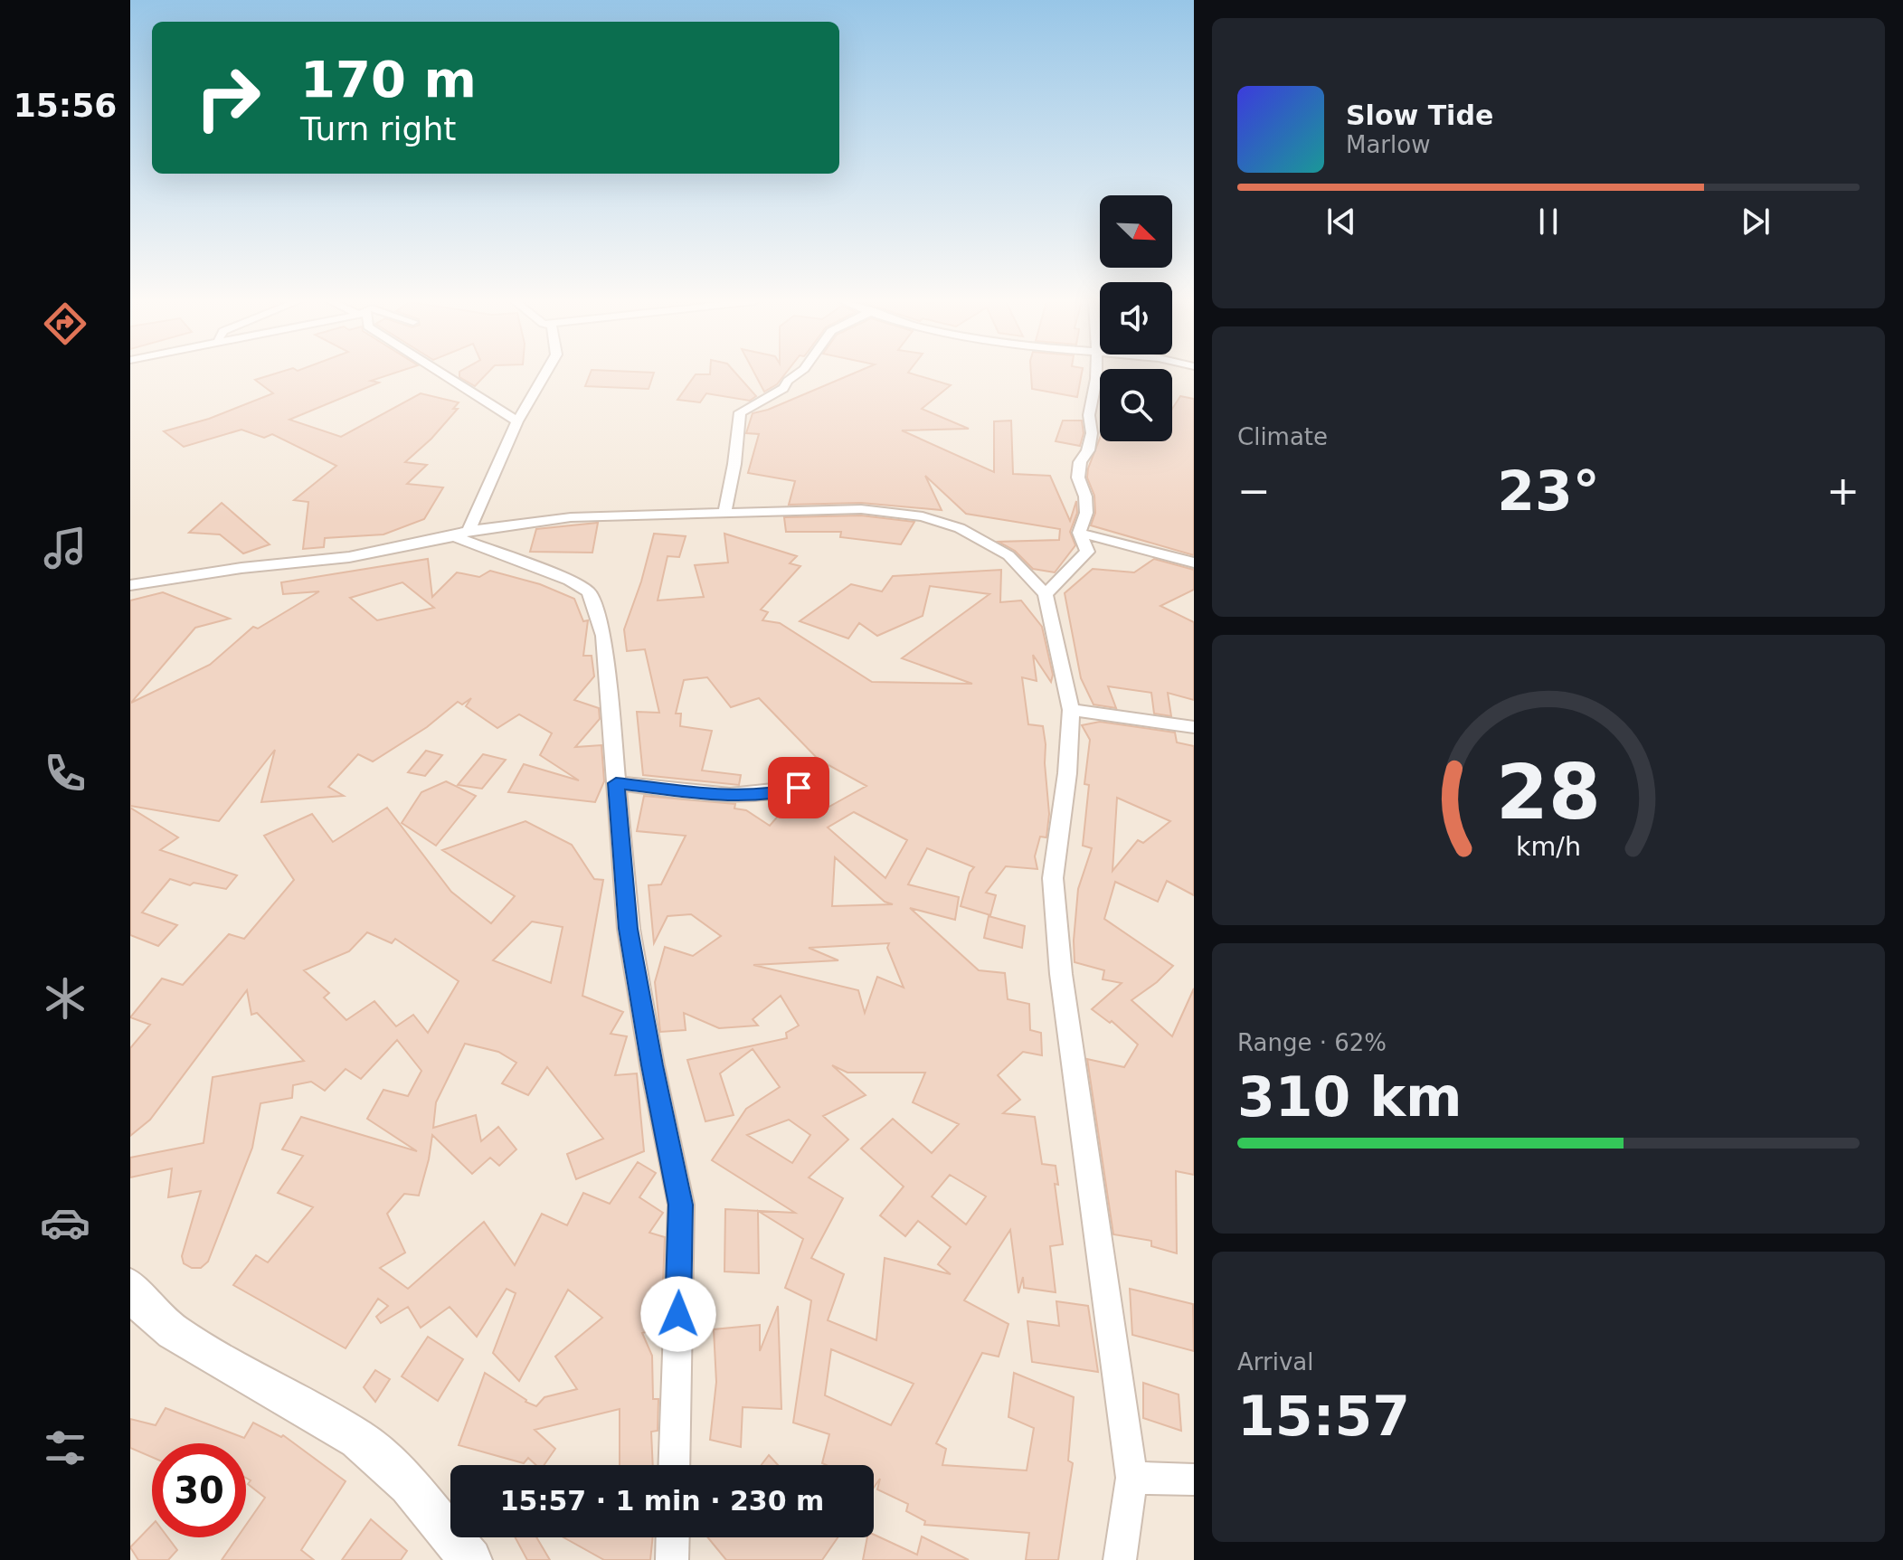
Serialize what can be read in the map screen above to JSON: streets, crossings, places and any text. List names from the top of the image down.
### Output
{
  "north": "bottom right",
  "page": {
    "tabs": "15:56",
    "turn": ["170 m", "Turn right"],
    "song": ["Slow Tide", "Marlow"],
    "tile": [
      "Climate",
      ["Range · 62%", "310 km"],
      ["Arrival", "15:57"]
    ],
    "heat": ["−", "23°", "+"],
    "limit": "30",
    "trip": "15:57 · 1 min · 230 m",
    "gauge": ["28", "km/h"]
  }
}
